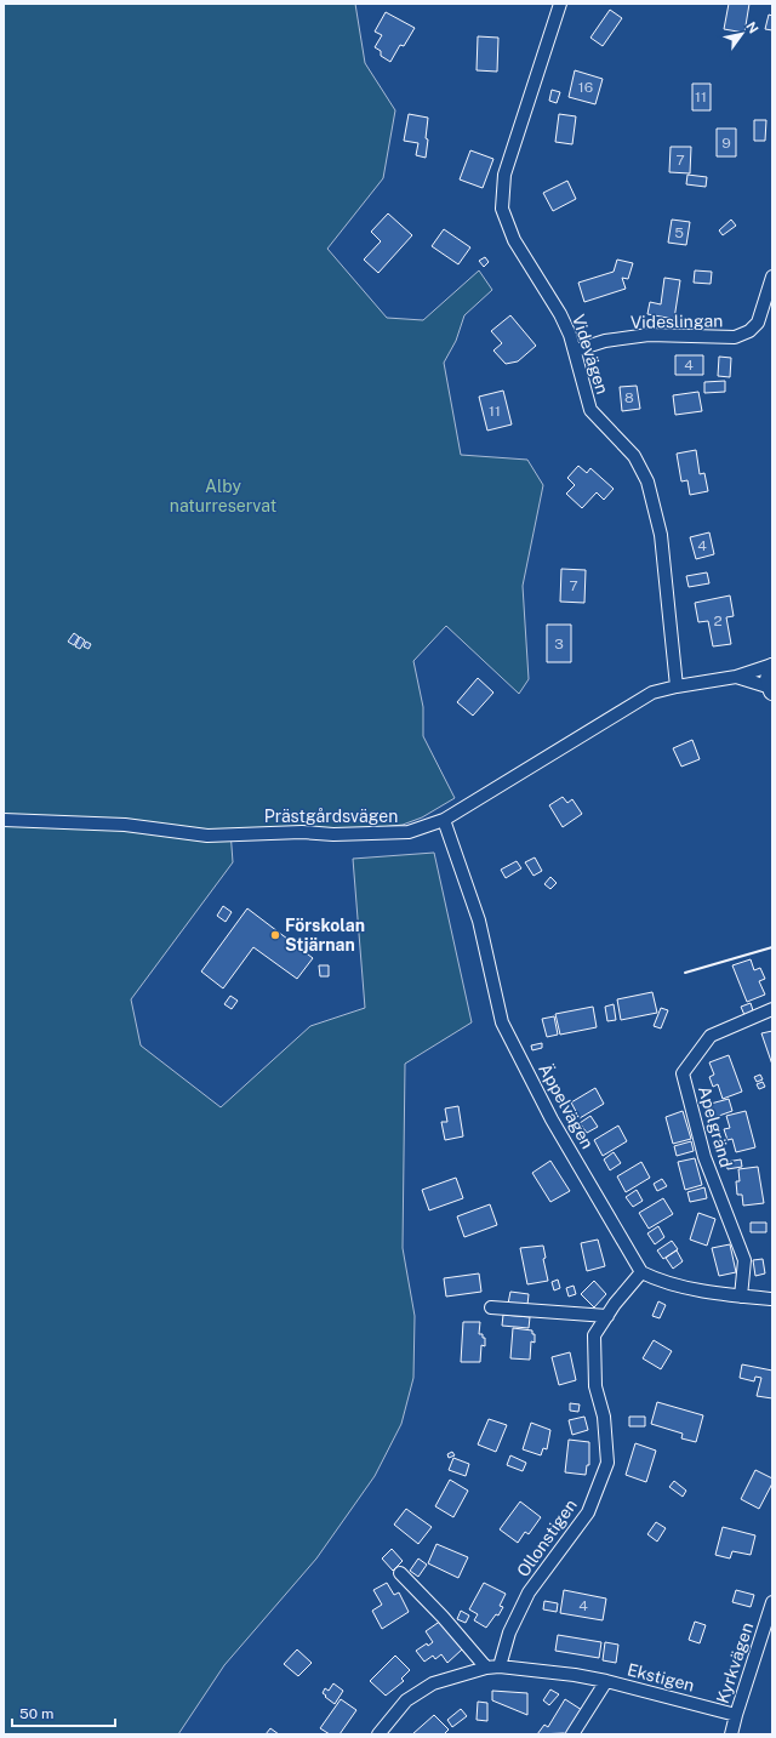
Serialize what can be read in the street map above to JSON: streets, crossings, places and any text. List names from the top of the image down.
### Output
{
  "streets": {
    "street": [
      "Videslingan",
      "Videvägen",
      "Prästgårdsvägen",
      "Äppelvägen",
      "Apelgränd",
      "Ollonstigen",
      "Kyrkvägen",
      "Ekstigen"
    ]
  },
  "crossings": [
    ["Videslingan", "Videvägen"],
    ["Videvägen", "Prästgårdsvägen"],
    ["Prästgårdsvägen", "Äppelvägen"],
    ["Äppelvägen", "Ollonstigen"],
    ["Ollonstigen", "Ekstigen"],
    ["Kyrkvägen", "Ekstigen"]
  ],
  "parks": ["Alby naturreservat"],
  "places": ["Förskolan Stjärnan"],
  "house_numbers": [
    "16",
    "11",
    "9",
    "7",
    "5",
    "4",
    "8",
    "11",
    "4",
    "7",
    "2",
    "3",
    "4"
  ],
  "scale_bar": "50 m",
  "north": "top right"
}
